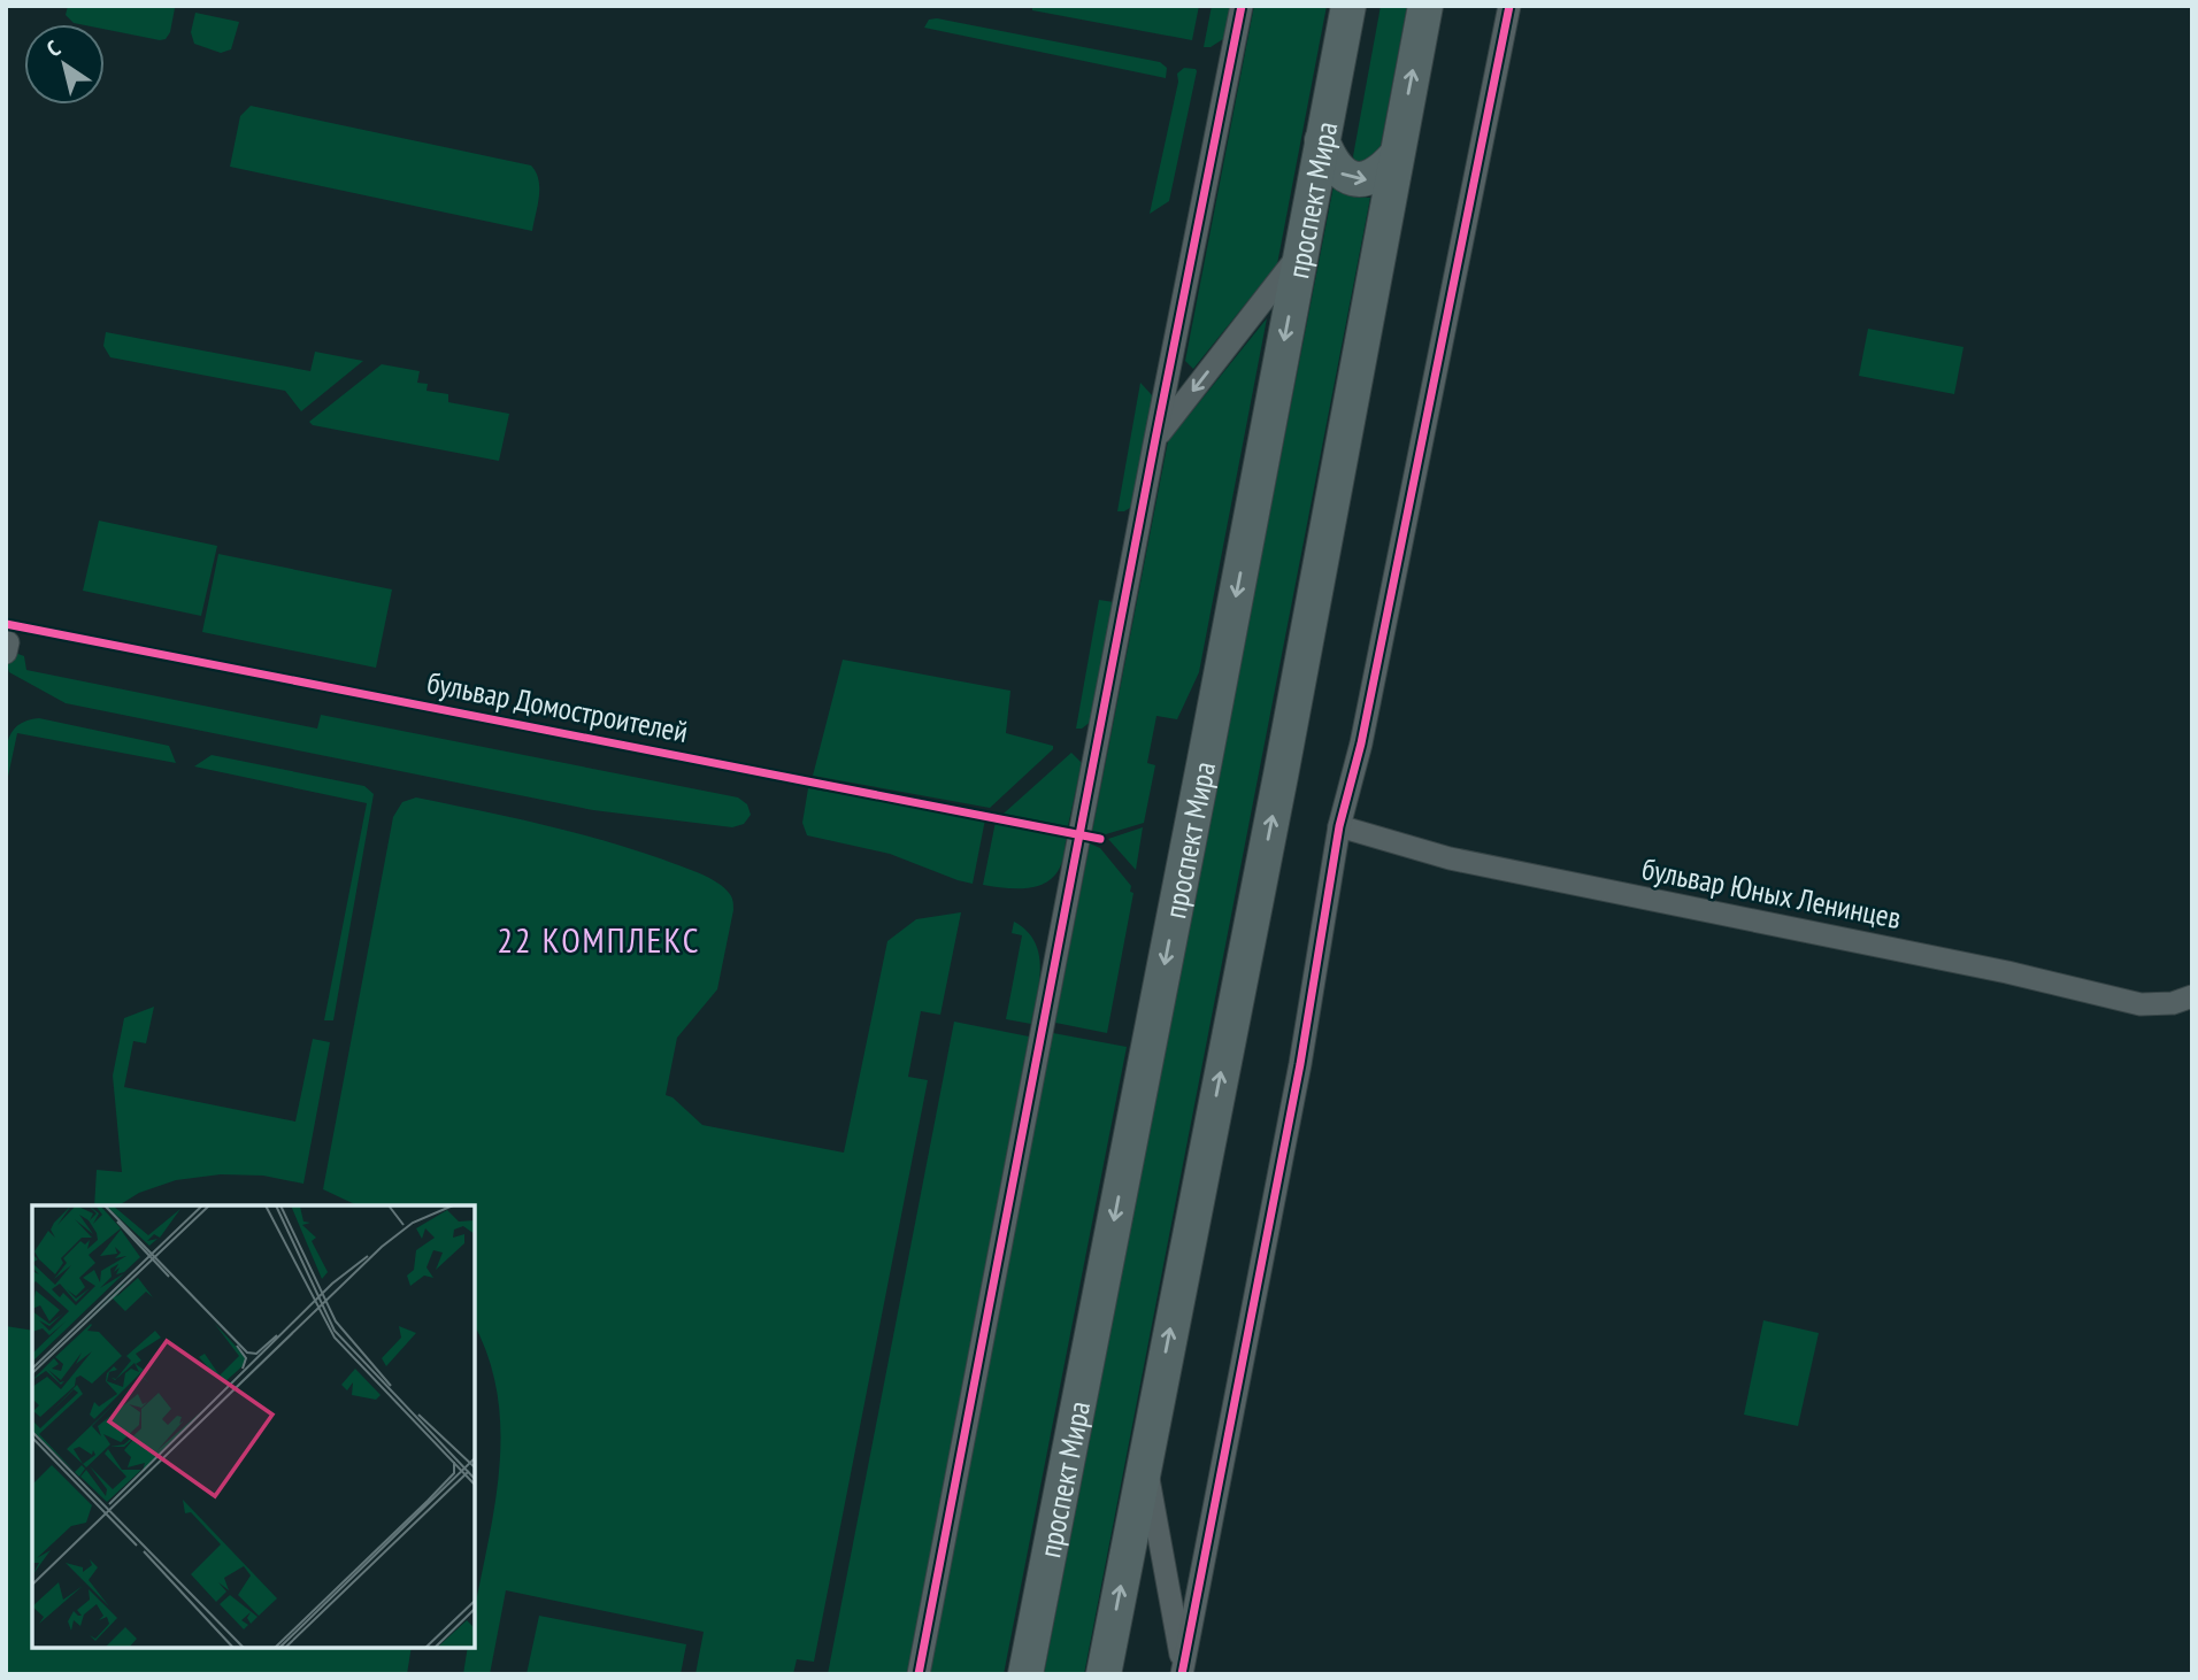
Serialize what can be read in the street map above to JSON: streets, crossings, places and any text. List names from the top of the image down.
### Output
{
  "streets": {
    "main road": ["проспект Мира"],
    "street": ["бульвар Юных Ленинцев"],
    "cycle path": ["бульвар Домостроителей"]
  },
  "districts": ["22 КОМПЛЕКС"],
  "north": "top left"
}
